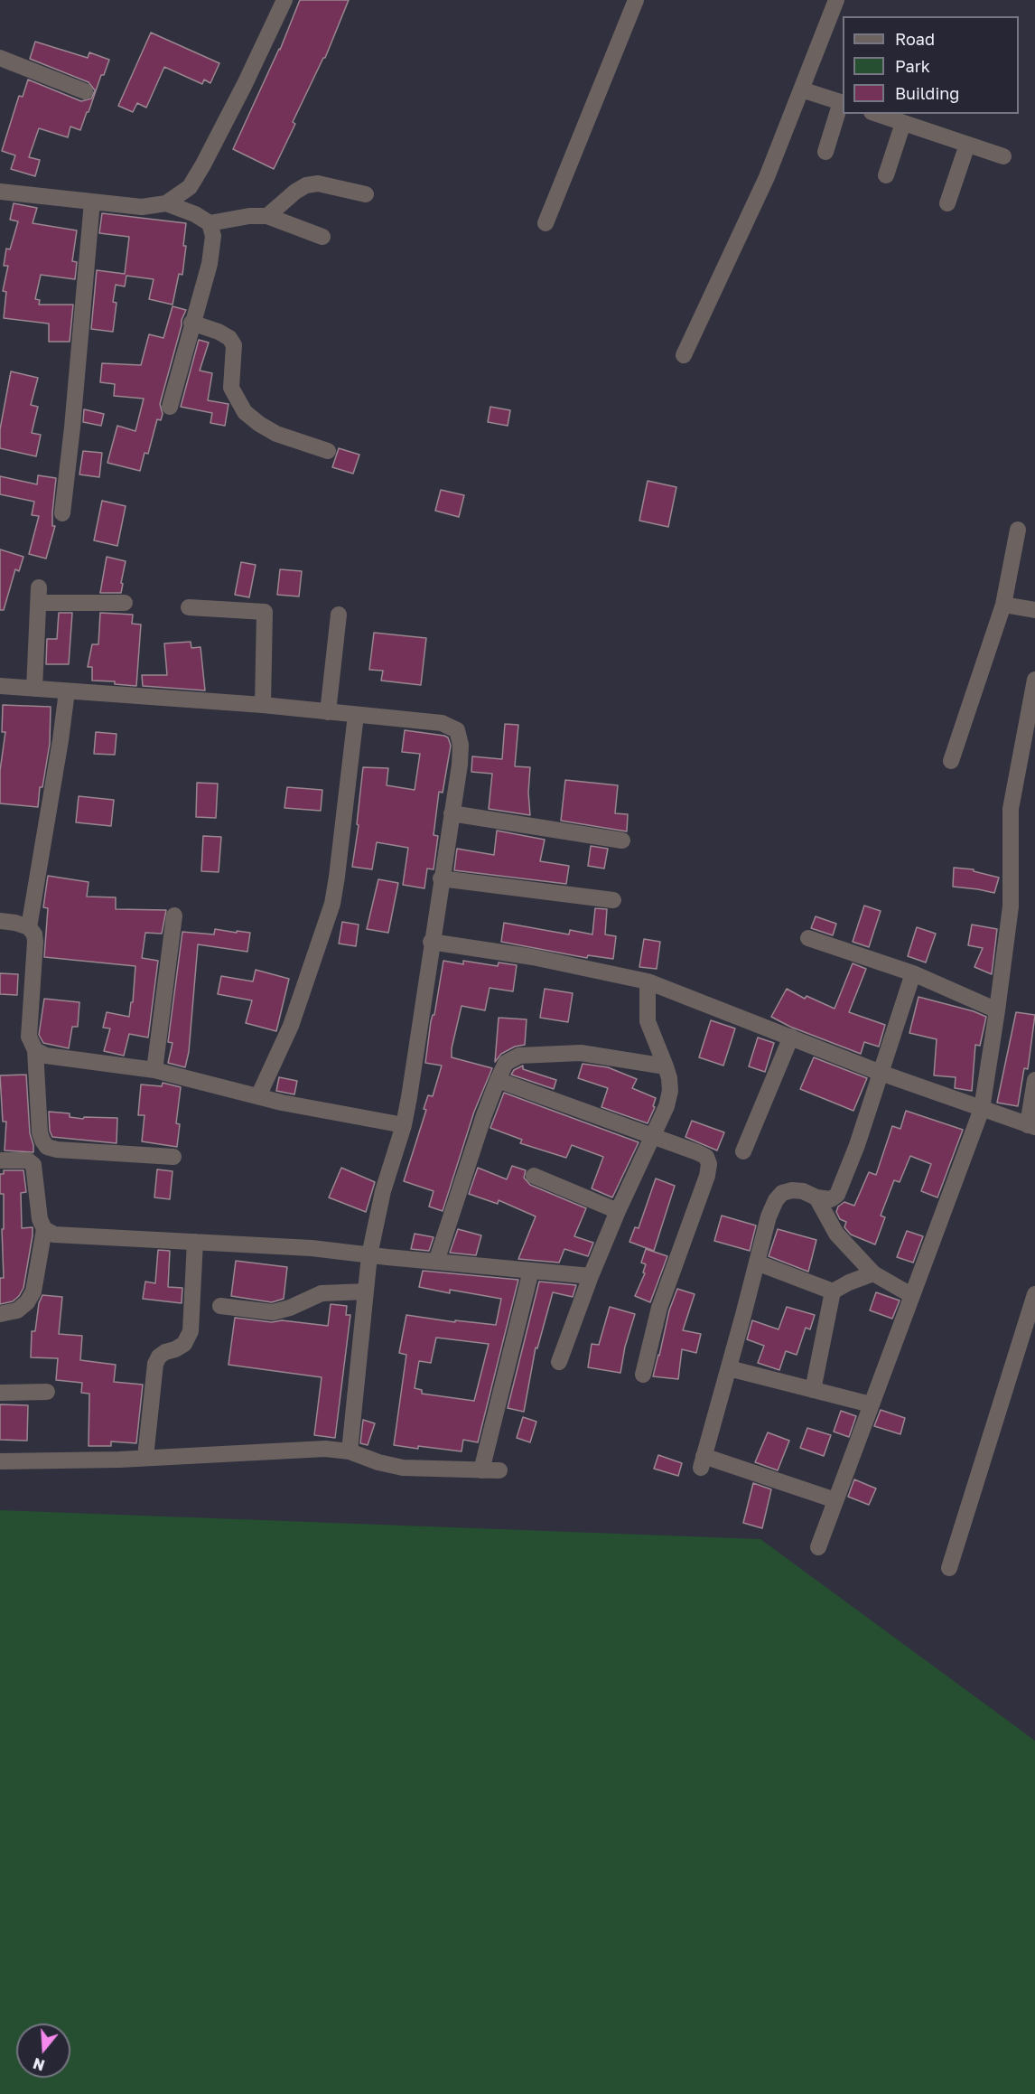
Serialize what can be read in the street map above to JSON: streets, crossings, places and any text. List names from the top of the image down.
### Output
{
  "legend": ["Road", "Park", "Building"],
  "north": "bottom"
}
